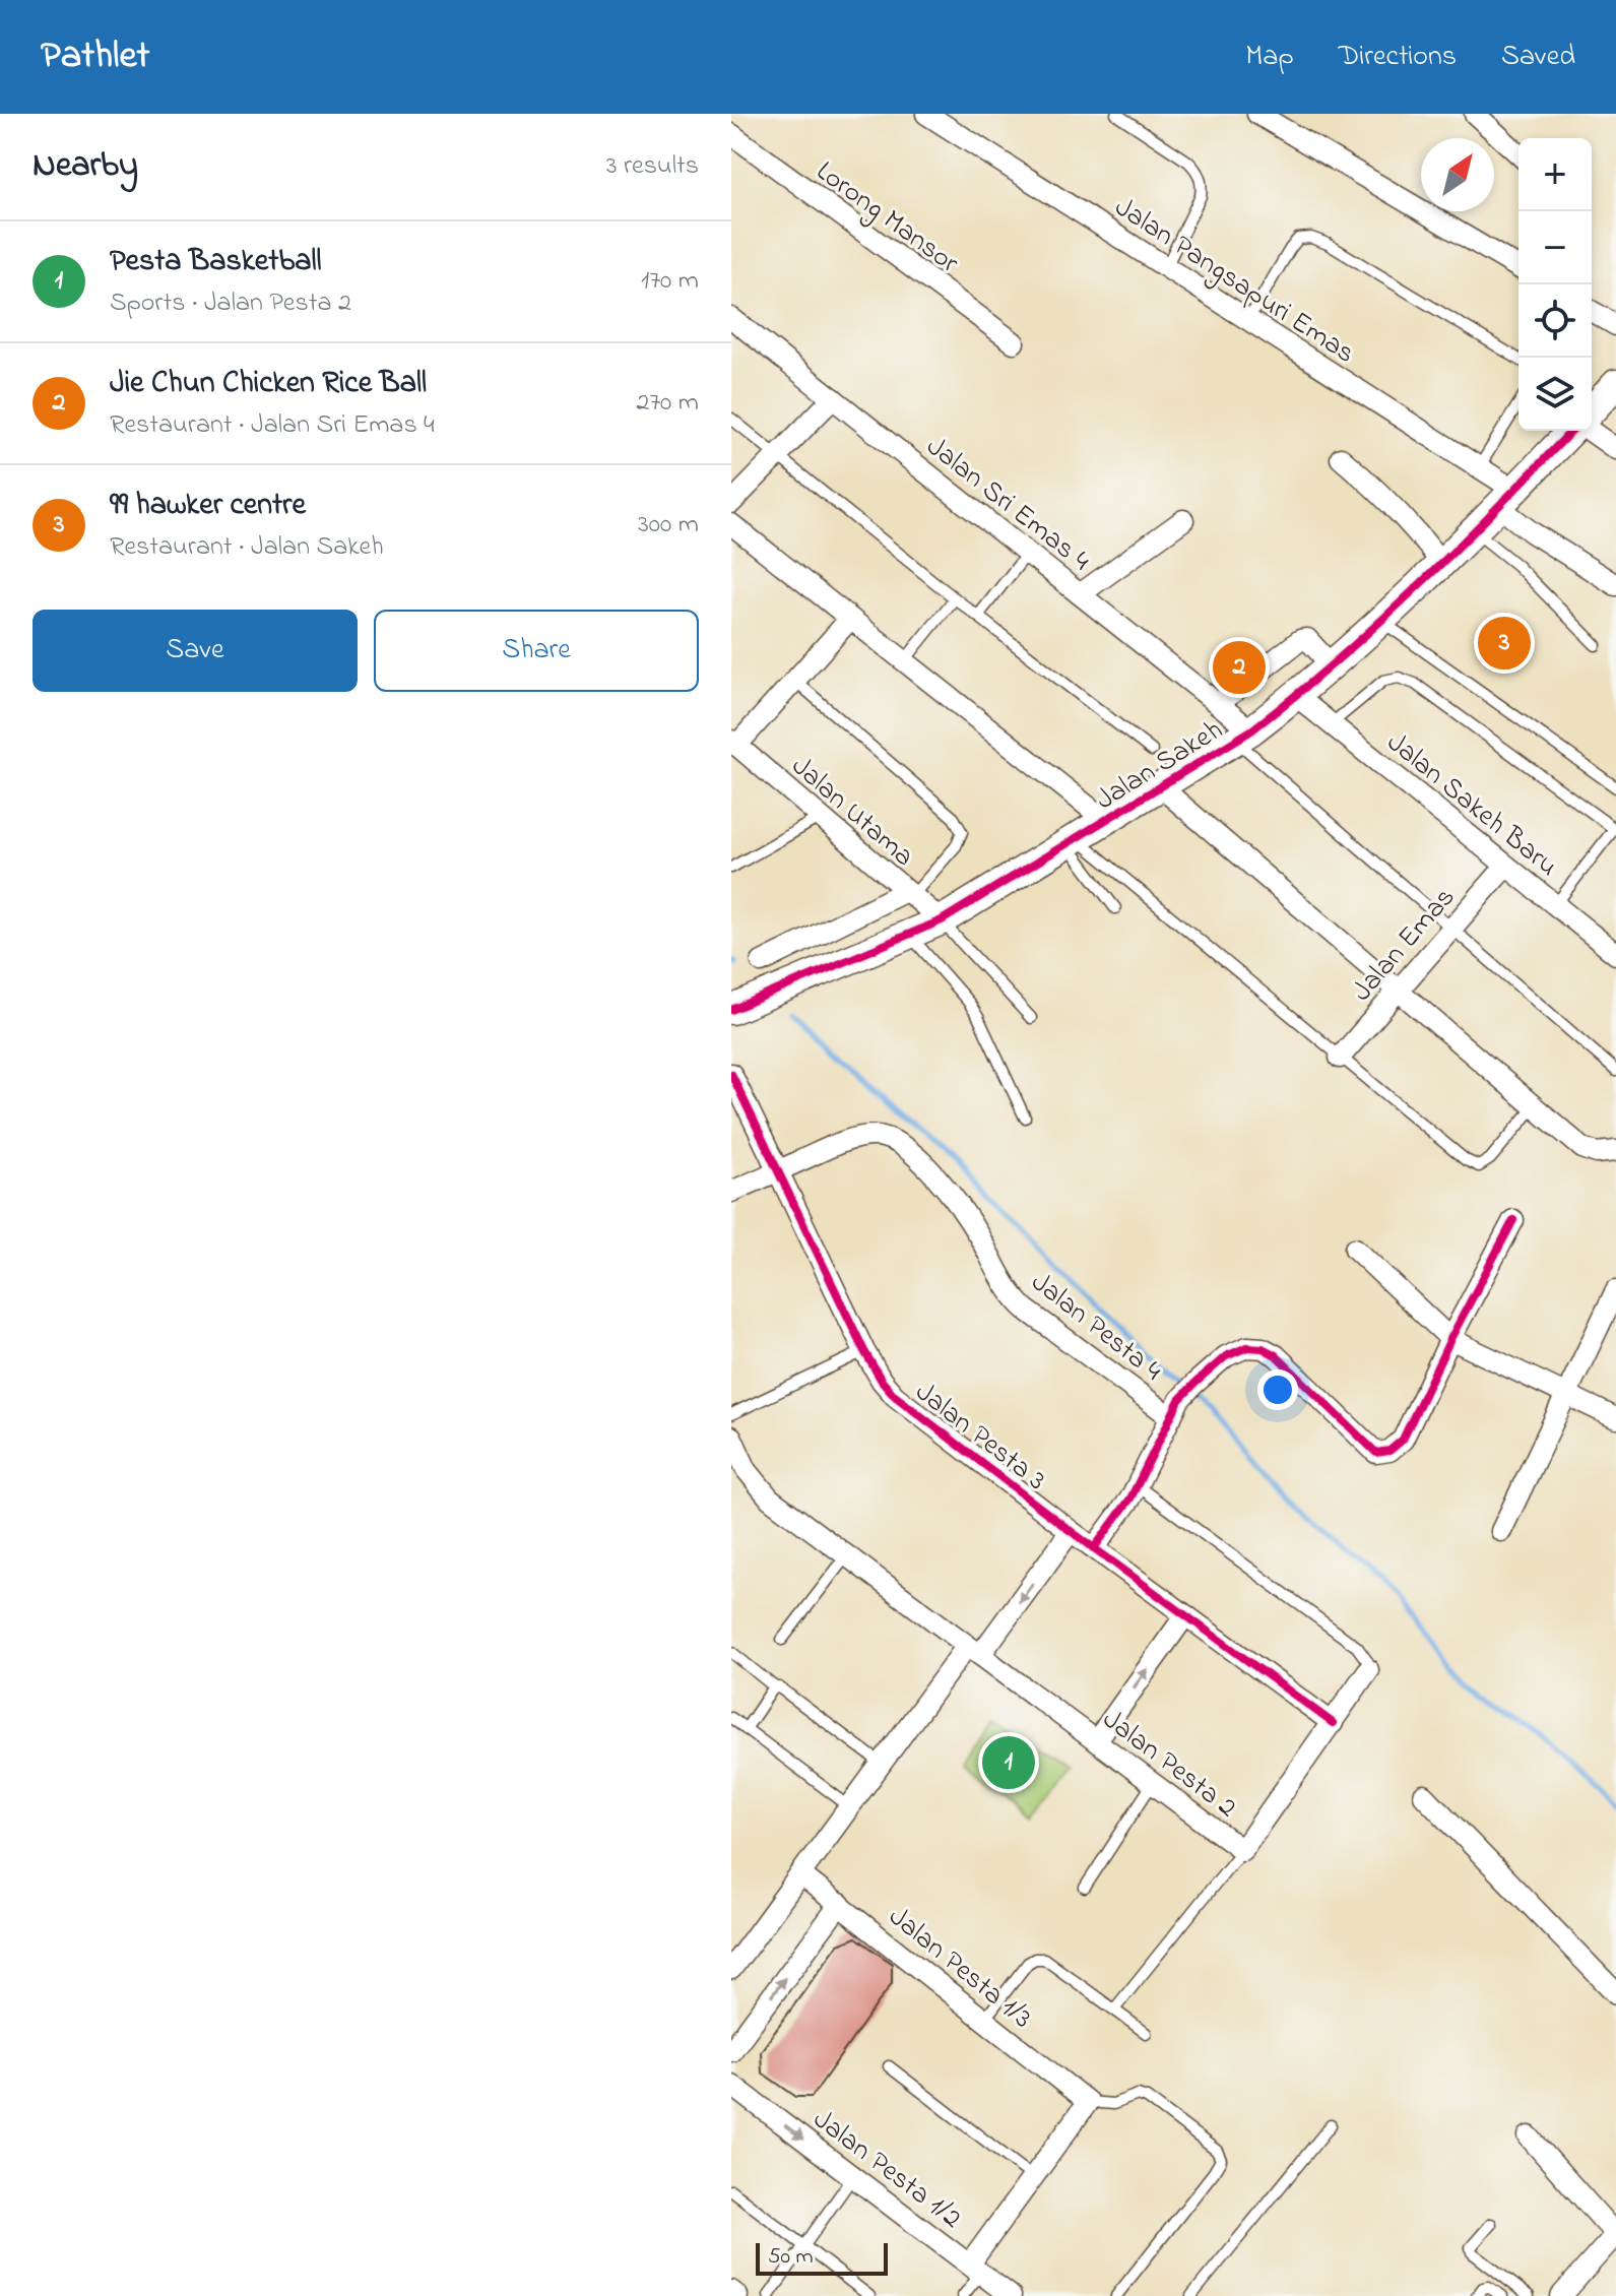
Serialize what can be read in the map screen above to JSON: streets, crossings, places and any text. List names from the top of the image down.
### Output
{
  "streets": {
    "street": [
      "Lorong Mansor",
      "Jalan Pangsapuri Emas",
      "Jalan Sri Emas 4",
      "Jalan Sakeh",
      "Jalan Sakeh Baru",
      "Jalan Utama",
      "Jalan Emas",
      "Jalan Pesta 4",
      "Jalan Pesta 3",
      "Jalan Pesta 2",
      "Jalan Pesta 1/3",
      "Jalan Pesta 1/2"
    ]
  },
  "crossings": [
    ["Jalan Pangsapuri Emas", "Jalan Sakeh"],
    ["Jalan Sri Emas 4", "Jalan Sakeh"],
    ["Jalan Sakeh", "Jalan Sakeh Baru"],
    ["Jalan Sakeh", "Jalan Utama"],
    ["Jalan Sakeh Baru", "Jalan Emas"],
    ["Jalan Pesta 4", "Jalan Pesta 3"],
    ["Jalan Pesta 3", "Jalan Pesta 2"]
  ],
  "one_way": ["Jalan Pesta 1/2"],
  "scale_bar": "50 m",
  "north": "top right",
  "page": {
    "header": "Pathlet",
    "nav": ["Map", "Directions", "Saved"],
    "heading": ["Nearby", "3 results"],
    "map_buttons": ["+", "−"],
    "list": [
      {
        "mark": "1",
        "name": "Pesta Basketball",
        "note": "Sports · Jalan Pesta 2",
        "value": "170 m"
      },
      {
        "mark": "2",
        "name": "Jie Chun Chicken Rice Ball",
        "note": "Restaurant · Jalan Sri Emas 4",
        "value": "270 m"
      },
      {
        "mark": "3",
        "name": "99 hawker centre",
        "note": "Restaurant · Jalan Sakeh",
        "value": "300 m"
      }
    ],
    "buttons": ["Save", "Share"],
    "pins": ["3", "2", "1"],
    "scale": "50 m"
  }
}
